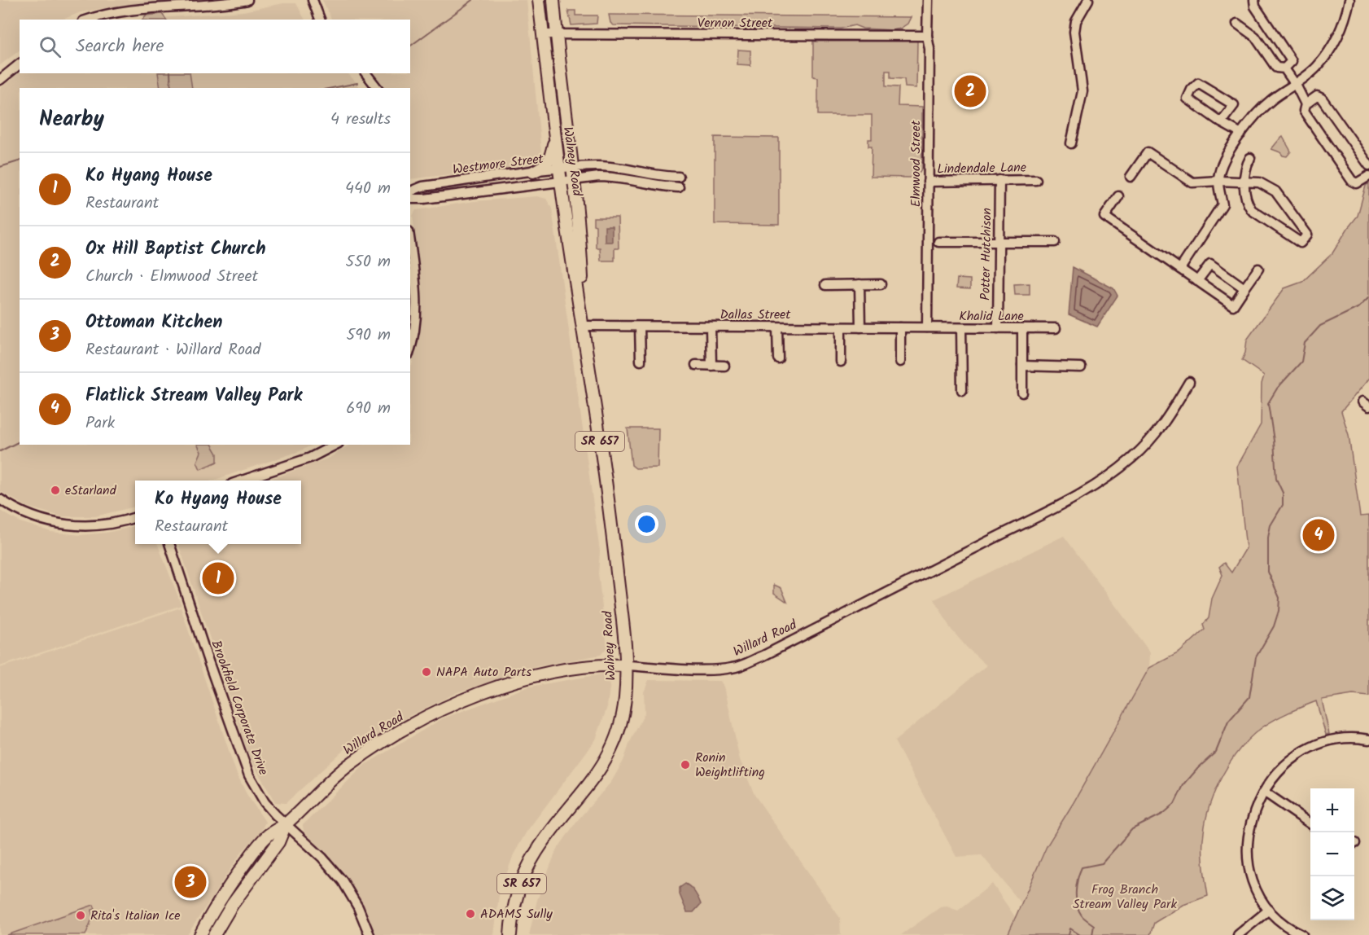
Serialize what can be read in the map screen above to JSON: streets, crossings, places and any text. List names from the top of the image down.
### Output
{
  "streets": {
    "main road": ["Walney Road", "SR 657", "Willard Road"],
    "street": [
      "Vernon Street",
      "Elmwood Street",
      "Westmore Street",
      "Lindendale Lane",
      "Potter Hutchison",
      "Dallas Street",
      "Khalid Lane",
      "Brookfield Corporate Drive"
    ]
  },
  "crossings": [
    ["Vernon Street", "Walney Road"],
    ["Vernon Street", "Elmwood Street"],
    ["Walney Road", "Westmore Street"],
    ["Walney Road", "Dallas Street"],
    ["Walney Road", "Willard Road"],
    ["Elmwood Street", "Lindendale Lane"],
    ["Elmwood Street", "Dallas Street"],
    ["Elmwood Street", "Khalid Lane"],
    ["Lindendale Lane", "Potter Hutchison"],
    ["Potter Hutchison", "Khalid Lane"],
    ["Dallas Street", "Khalid Lane"],
    ["Willard Road", "Brookfield Corporate Drive"]
  ],
  "parks": ["Frog Branch Stream Valley Park"],
  "places": [
    "eStarland",
    "NAPA Auto Parts",
    "Ronin Weightlifting",
    "ADAMS Sully",
    "Rita's Italian Ice"
  ],
  "page": {
    "search": "Search here",
    "pins": [
      "2",
      "4",
      "1",
      "3"
    ],
    "heading": ["Nearby", "4 results"],
    "list": [
      {
        "mark": "1",
        "name": "Ko Hyang House",
        "note": "Restaurant",
        "value": "440 m"
      },
      {
        "mark": "2",
        "name": "Ox Hill Baptist Church",
        "note": "Church · Elmwood Street",
        "value": "550 m"
      },
      {
        "mark": "3",
        "name": "Ottoman Kitchen",
        "note": "Restaurant · Willard Road",
        "value": "590 m"
      },
      {
        "mark": "4",
        "name": "Flatlick Stream Valley Park",
        "note": "Park",
        "value": "690 m"
      }
    ],
    "popup": ["Ko Hyang House", "Restaurant"],
    "map_buttons": ["+", "−"]
  }
}
